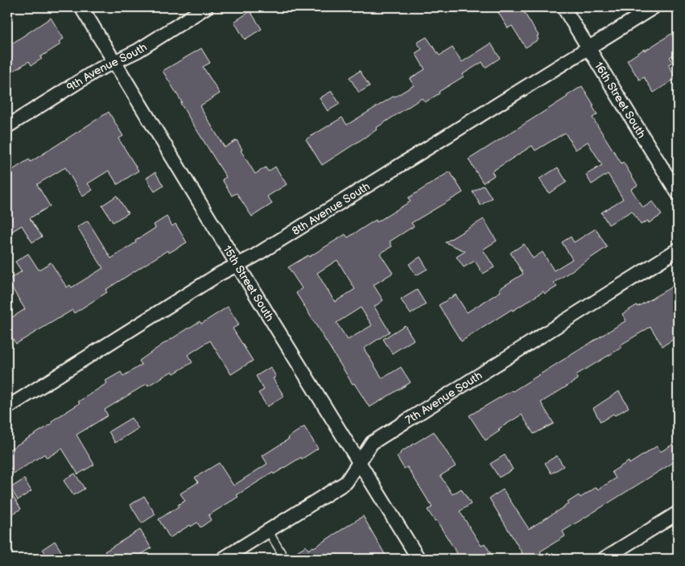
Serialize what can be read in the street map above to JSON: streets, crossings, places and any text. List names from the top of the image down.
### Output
{
  "streets": {
    "street": [
      "9th Avenue South",
      "16th Street South",
      "8th Avenue South",
      "15th Street South",
      "7th Avenue South"
    ]
  },
  "crossings": [
    ["9th Avenue South", "15th Street South"],
    ["16th Street South", "8th Avenue South"],
    ["8th Avenue South", "15th Street South"],
    ["15th Street South", "7th Avenue South"]
  ]
}
